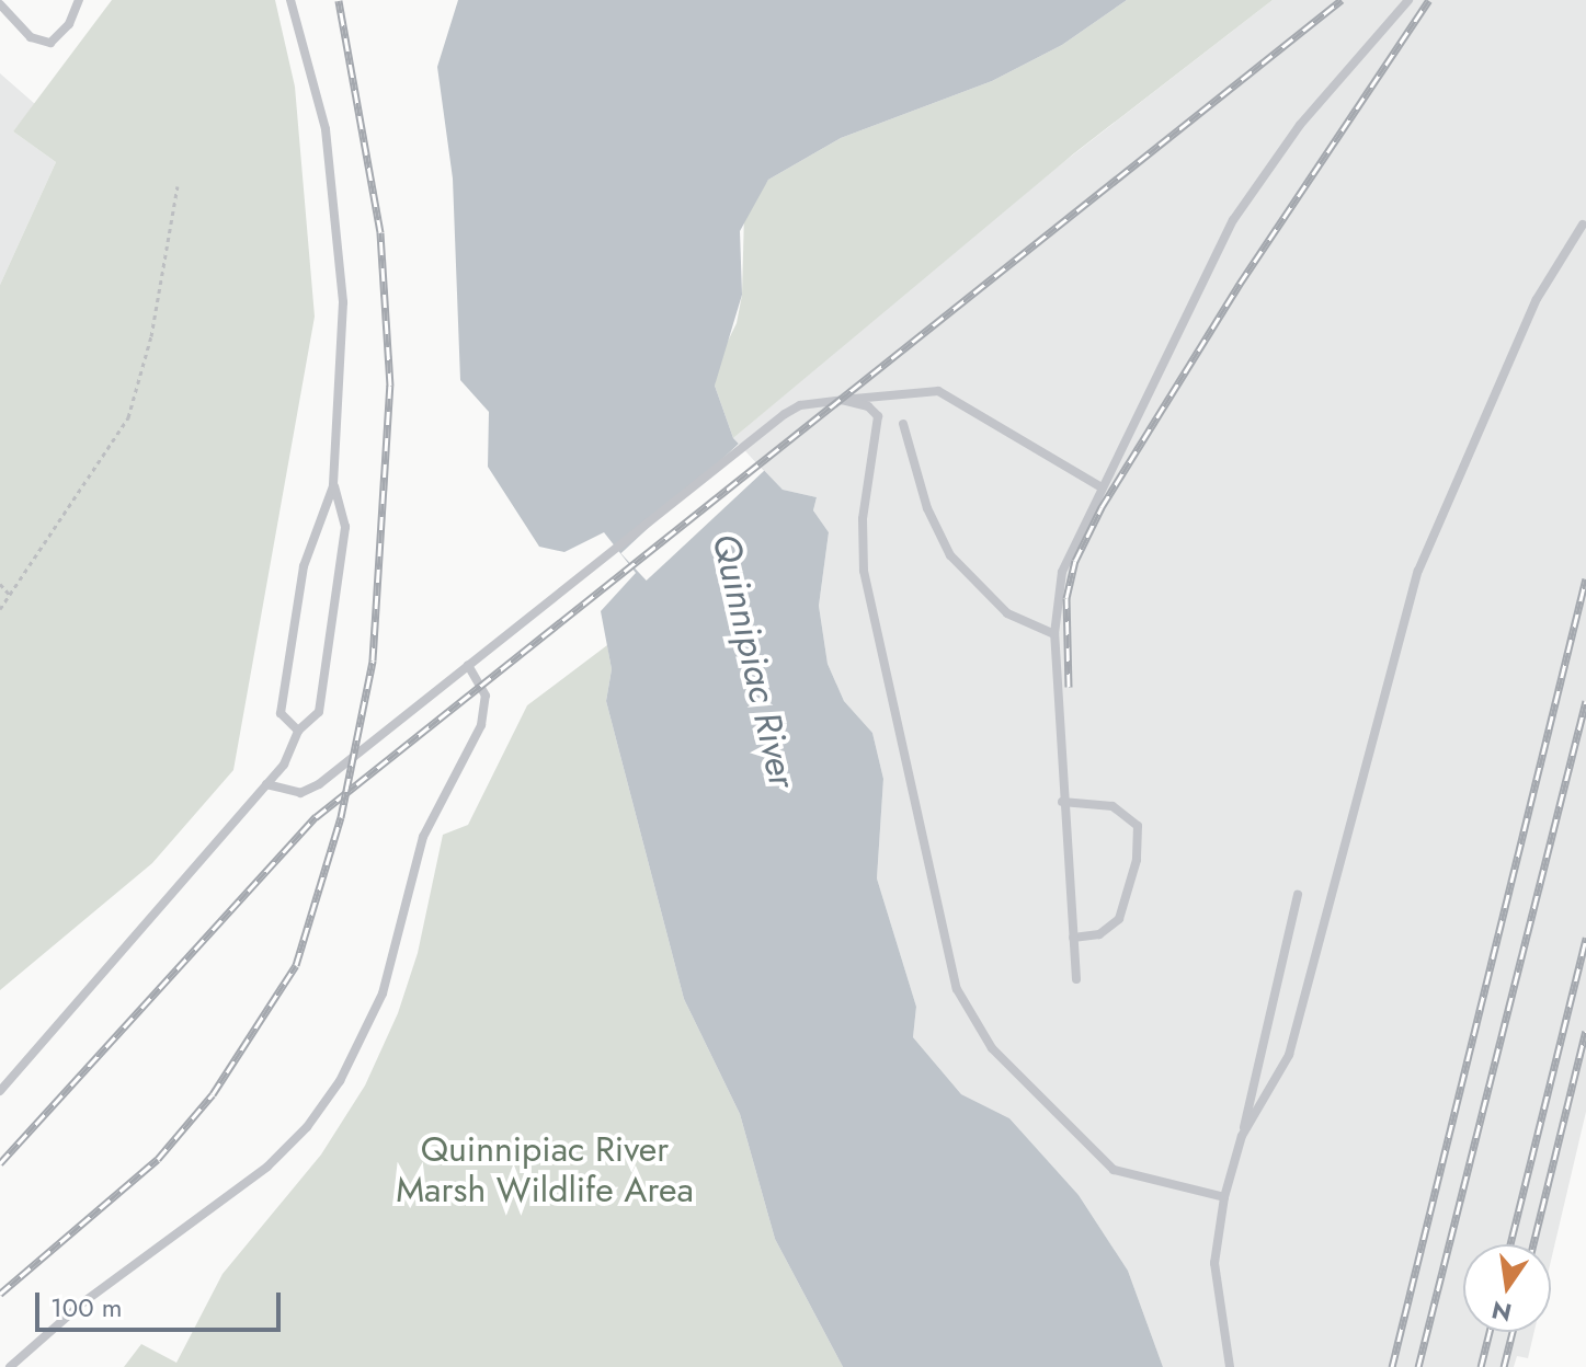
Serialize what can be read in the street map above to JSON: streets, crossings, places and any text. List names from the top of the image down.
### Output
{
  "water": ["Quinnipiac River"],
  "parks": ["Quinnipiac River Marsh Wildlife Area"],
  "scale_bar": "100 m",
  "north": "bottom"
}
